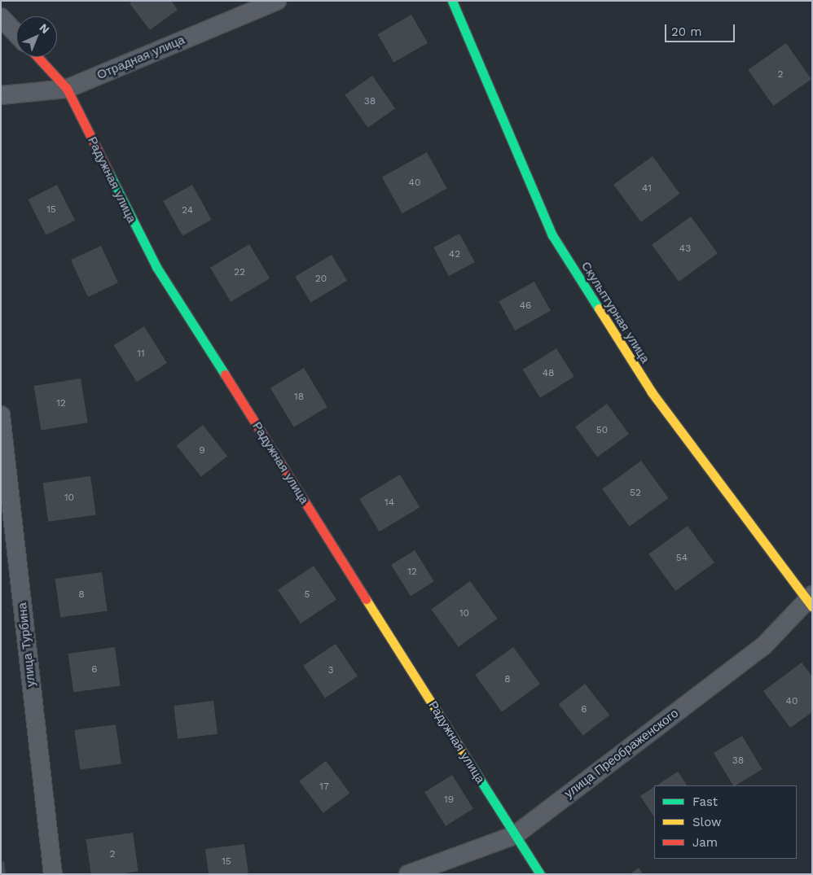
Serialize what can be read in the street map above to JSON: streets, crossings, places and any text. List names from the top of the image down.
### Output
{
  "streets": {
    "street": [
      "Отрадная улица",
      "Радужная улица",
      "Скульптурная улица",
      "улица Турбина",
      "улица Преображенского"
    ]
  },
  "crossings": [
    ["Отрадная улица", "Радужная улица"],
    ["Радужная улица", "улица Преображенского"],
    ["Скульптурная улица", "улица Преображенского"]
  ],
  "house_numbers": [
    "2",
    "38",
    "40",
    "41",
    "15",
    "24",
    "43",
    "42",
    "22",
    "20",
    "46",
    "11",
    "48",
    "18",
    "12",
    "50",
    "9",
    "52",
    "10",
    "14",
    "54",
    "12",
    "8",
    "5",
    "10",
    "6",
    "3",
    "8",
    "40",
    "6",
    "38",
    "17",
    "19",
    "2",
    "15"
  ],
  "legend": ["Fast", "Slow", "Jam"],
  "scale_bar": "20 m",
  "north": "top right"
}
